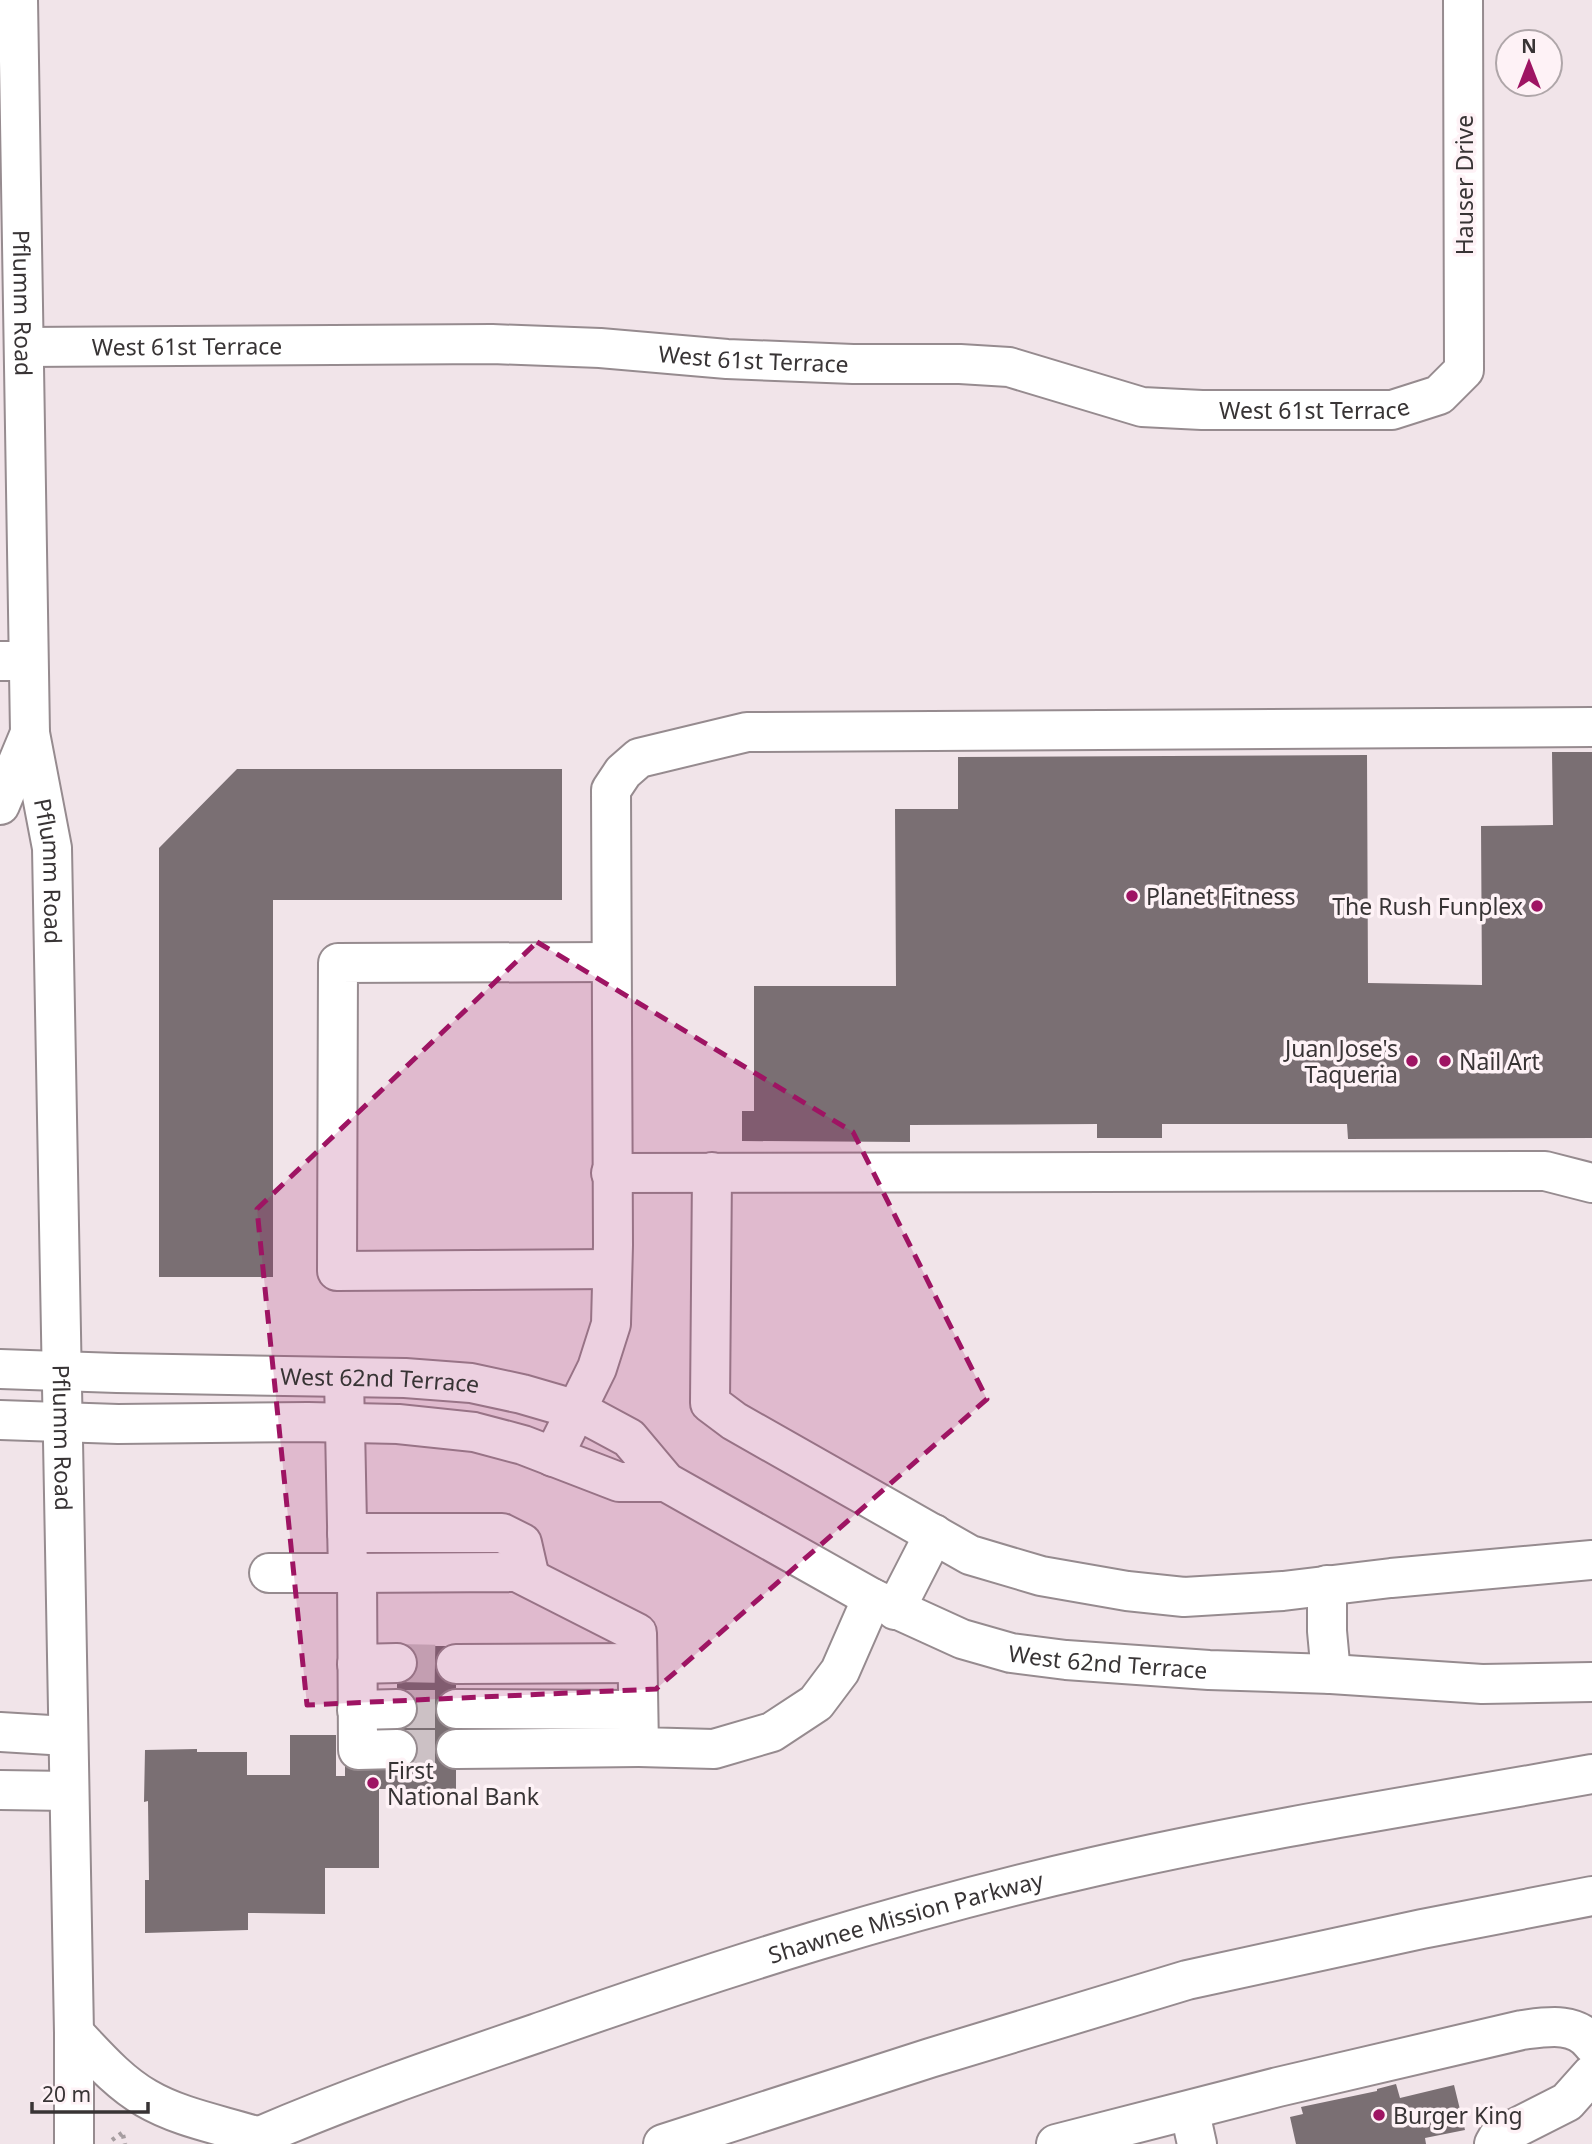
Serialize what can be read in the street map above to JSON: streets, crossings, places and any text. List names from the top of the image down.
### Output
{
  "streets": {
    "main road": [
      "Hauser Drive",
      "Pflumm Road",
      "West 61st Terrace",
      "West 62nd Terrace",
      "Shawnee Mission Parkway"
    ]
  },
  "crossings": [
    ["Hauser Drive", "West 61st Terrace"],
    ["Pflumm Road", "West 61st Terrace"],
    ["Pflumm Road", "West 62nd Terrace"]
  ],
  "places": [
    "Planet Fitness",
    "The Rush Funplex",
    "Juan Jose's Taqueria",
    "Nail Art",
    "First National Bank",
    "Burger King"
  ],
  "scale_bar": "20 m",
  "north": "top"
}
